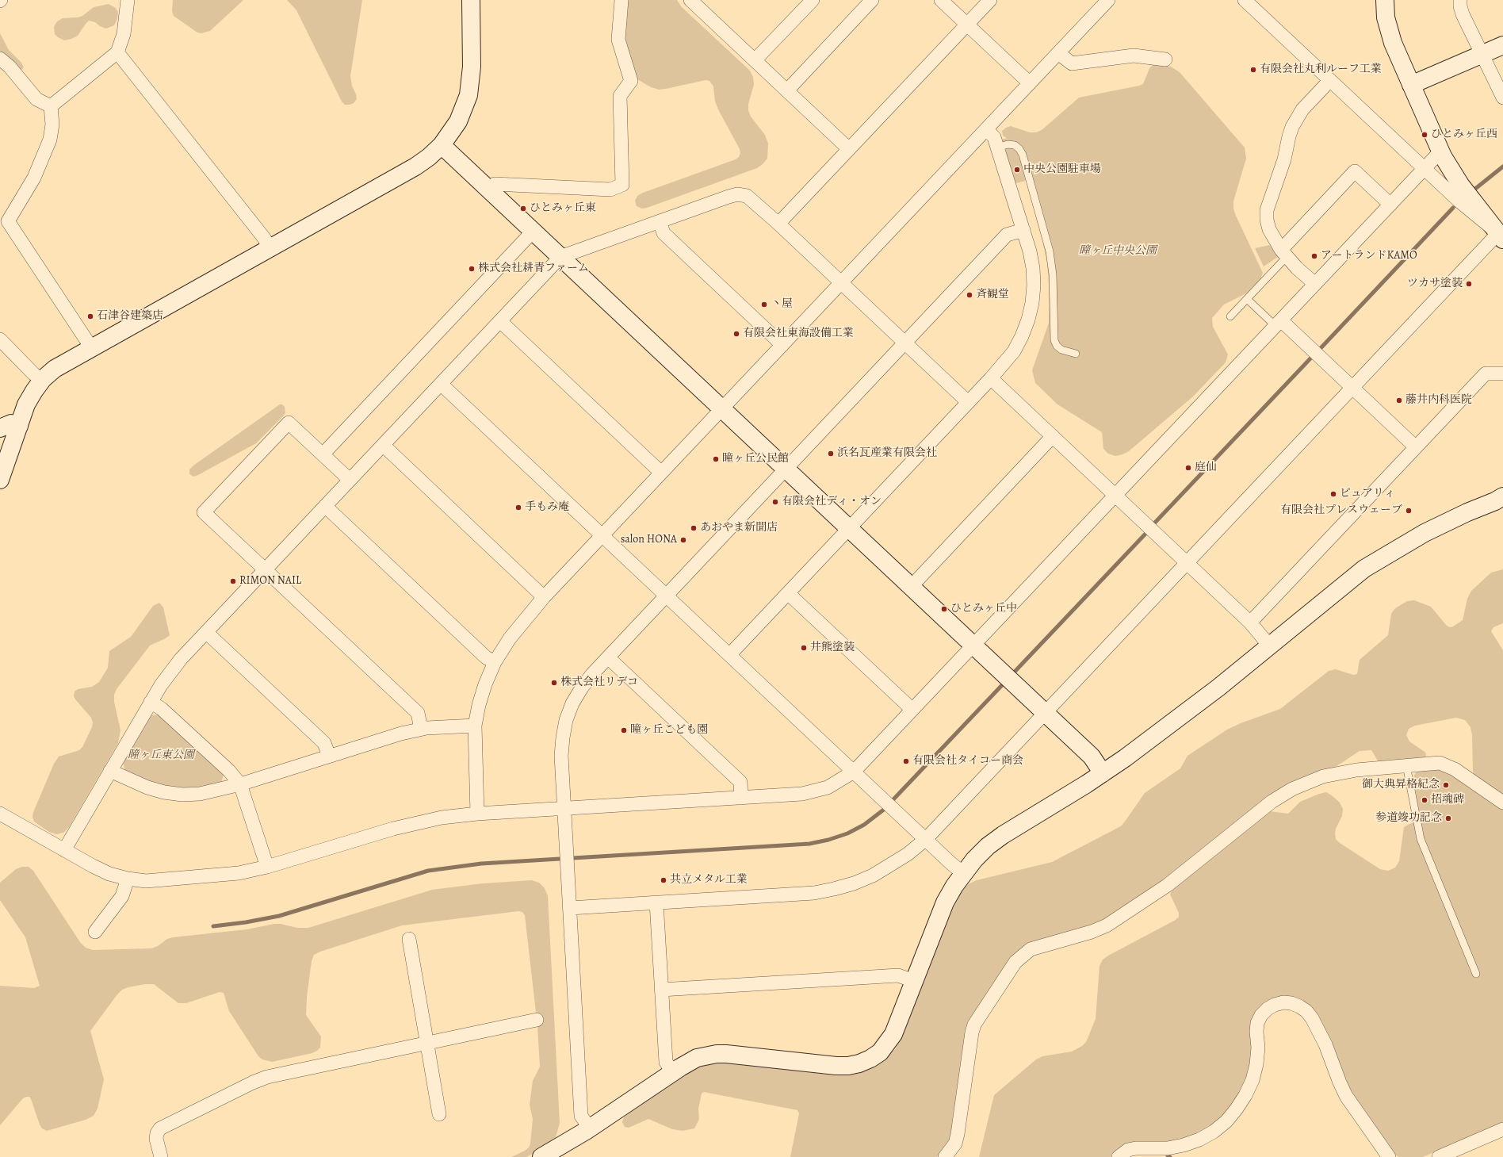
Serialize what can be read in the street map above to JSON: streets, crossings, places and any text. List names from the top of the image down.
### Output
{
  "parks": ["瞳ヶ丘中央公園", "瞳ヶ丘東公園"],
  "places": [
    "有限会社丸利ルーフ工業",
    "ひとみヶ丘西",
    "中央公園駐車場",
    "ひとみヶ丘東",
    "アートランドKAMO",
    "株式会社耕青ファーム",
    "ツカサ塗装",
    "斉観堂",
    "丶屋",
    "石津谷建築店",
    "有限会社東海設備工業",
    "藤井内科医院",
    "浜名瓦産業有限会社",
    "瞳ヶ丘公民館",
    "庭仙",
    "ピュアリィ",
    "有限会社ディ・オン",
    "手もみ庵",
    "有限会社プレスウェーブ",
    "あおやま新聞店",
    "salon HONA",
    "RIMON NAIL",
    "ひとみヶ丘中",
    "井熊塗装",
    "株式会社リデコ",
    "瞳ヶ丘こども園",
    "有限会社タイコー商会",
    "御大典昇格紀念",
    "招魂碑",
    "参道竣功記念",
    "共立メタル工業"
  ]
}
